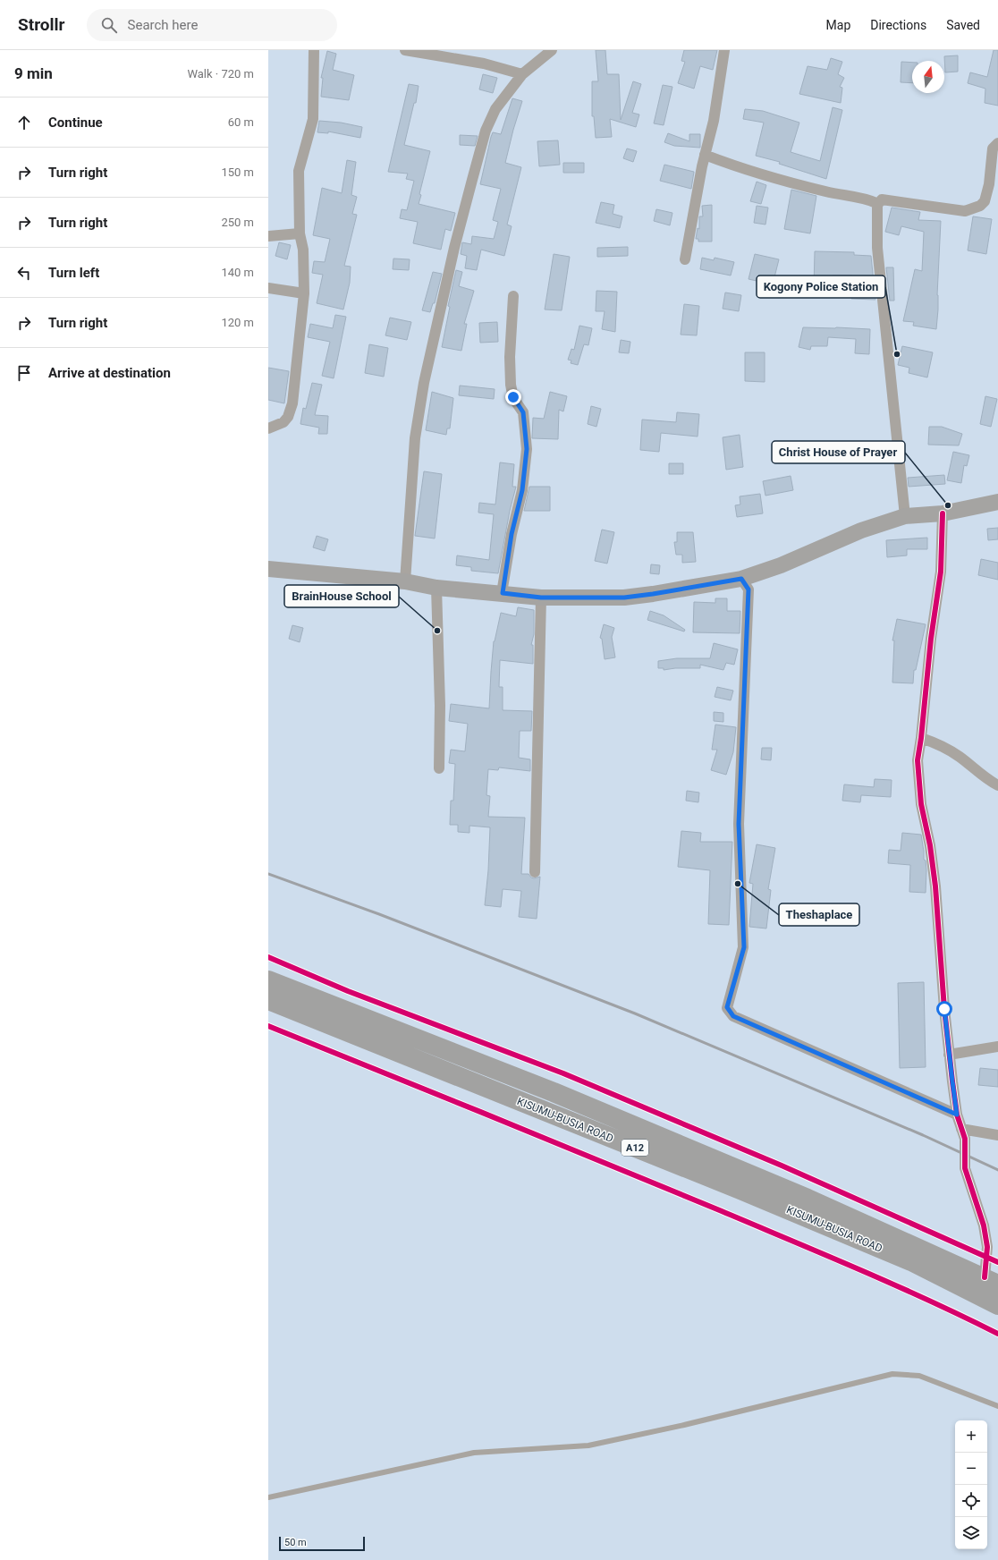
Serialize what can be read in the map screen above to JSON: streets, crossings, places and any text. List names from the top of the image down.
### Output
{
  "streets": {
    "highway": ["KISUMU-BUSIA ROAD", "A12"]
  },
  "places": [
    "Kogony Police Station",
    "Christ House of Prayer",
    "BrainHouse School",
    "Theshaplace"
  ],
  "scale_bar": "50 m",
  "north": "top",
  "page": {
    "header": "Strollr",
    "search": "Search here",
    "nav": ["Map", "Directions", "Saved"],
    "heading": ["9 min", "Walk · 720 m"],
    "list": [
      ["Continue", "60 m"],
      ["Turn right", "150 m"],
      ["Turn right", "250 m"],
      ["Turn left", "140 m"],
      ["Turn right", "120 m"],
      "Arrive at destination"
    ],
    "map_buttons": ["+", "−"],
    "scale": "50 m"
  }
}
